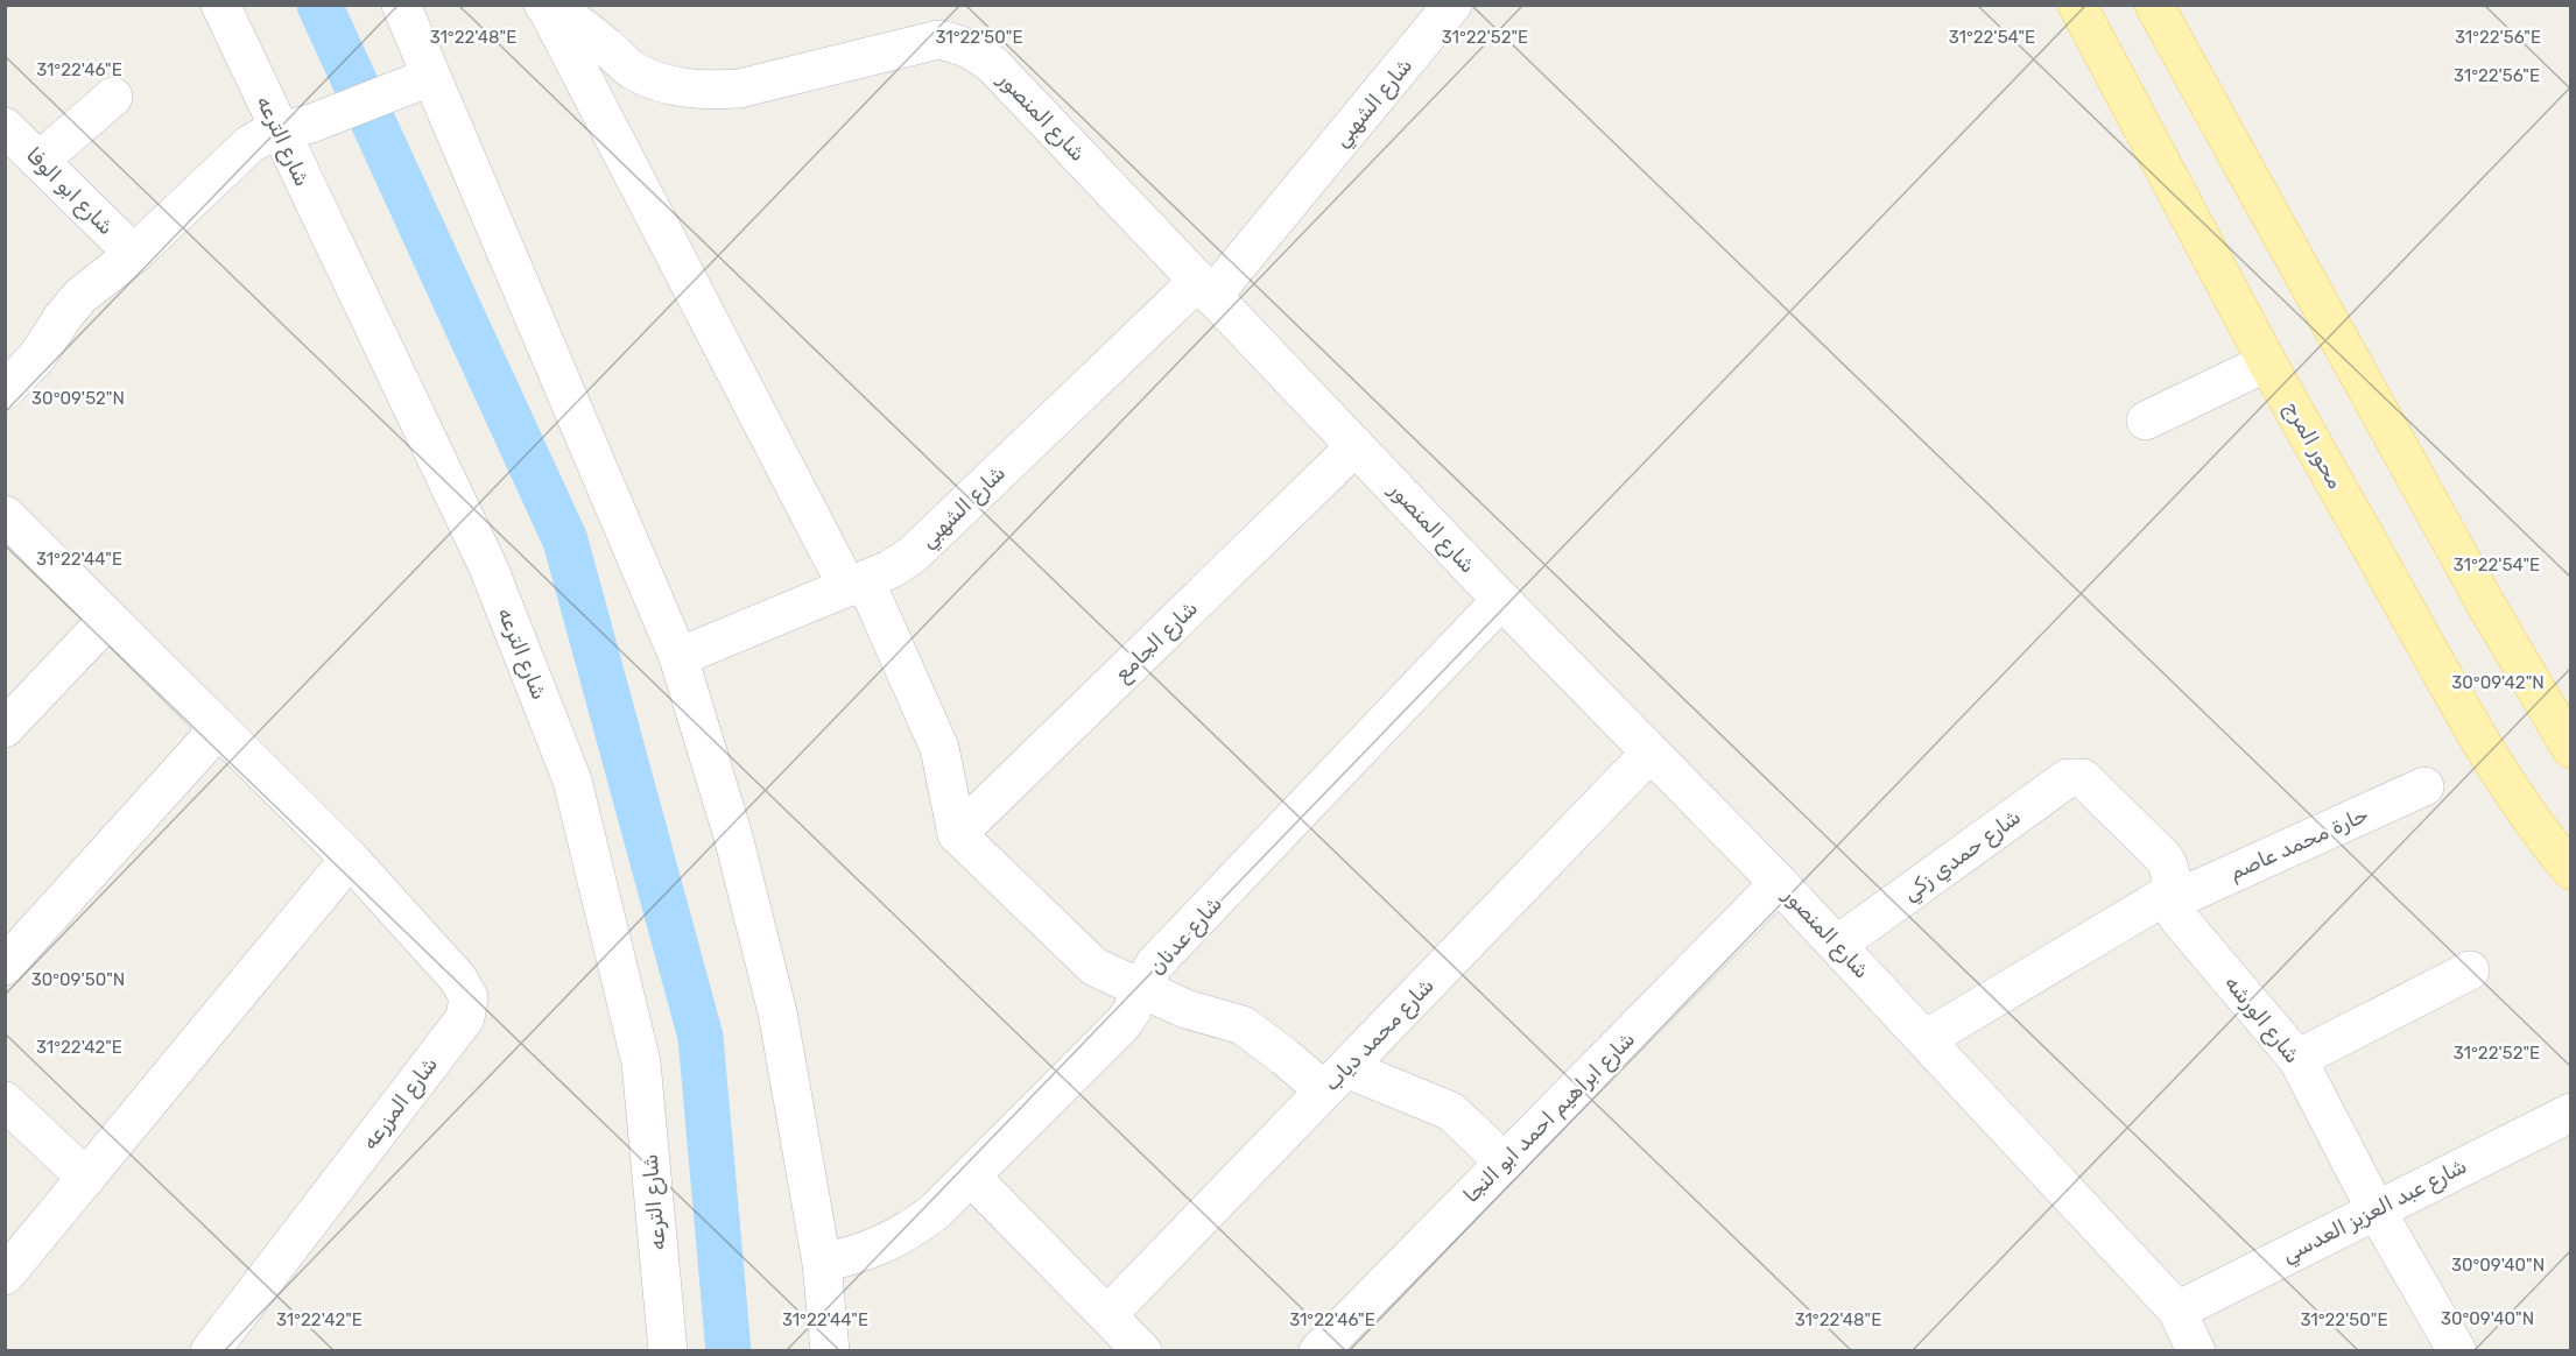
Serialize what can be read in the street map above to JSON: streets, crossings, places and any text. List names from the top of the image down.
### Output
{
  "streets": {
    "main road": ["محور المرج"],
    "street": [
      "شارع الشهبي",
      "شارع المنصور",
      "شارع الترعه",
      "شارع ابو الوفا",
      "شارع الجامع",
      "حارة محمد عاصم",
      "شارع حمدي زكي",
      "شارع عدنان",
      "شارع الورشه",
      "شارع محمد دياب",
      "شارع المزرعه",
      "شارع ابراهيم احمد ابو النجا",
      "شارع عبد العزيز العدسي"
    ]
  },
  "crossings": [
    ["شارع الشهبي", "شارع المنصور"],
    ["شارع المنصور", "شارع الجامع"],
    ["شارع المنصور", "حارة محمد عاصم"],
    ["شارع المنصور", "شارع حمدي زكي"],
    ["شارع المنصور", "شارع عدنان"],
    ["شارع المنصور", "شارع محمد دياب"],
    ["شارع المنصور", "شارع ابراهيم احمد ابو النجا"],
    ["شارع المنصور", "شارع عبد العزيز العدسي"],
    ["حارة محمد عاصم", "شارع الورشه"],
    ["شارع حمدي زكي", "شارع الورشه"],
    ["شارع الورشه", "شارع عبد العزيز العدسي"]
  ],
  "coordinates": [
    "31°22'56\"E",
    "31°22'48\"E",
    "31°22'50\"E",
    "31°22'52\"E",
    "31°22'54\"E",
    "31°22'46\"E",
    "30°09'52\"N",
    "31°22'44\"E",
    "30°09'42\"N",
    "30°09'50\"N",
    "31°22'42\"E",
    "30°09'40\"N"
  ]
}
